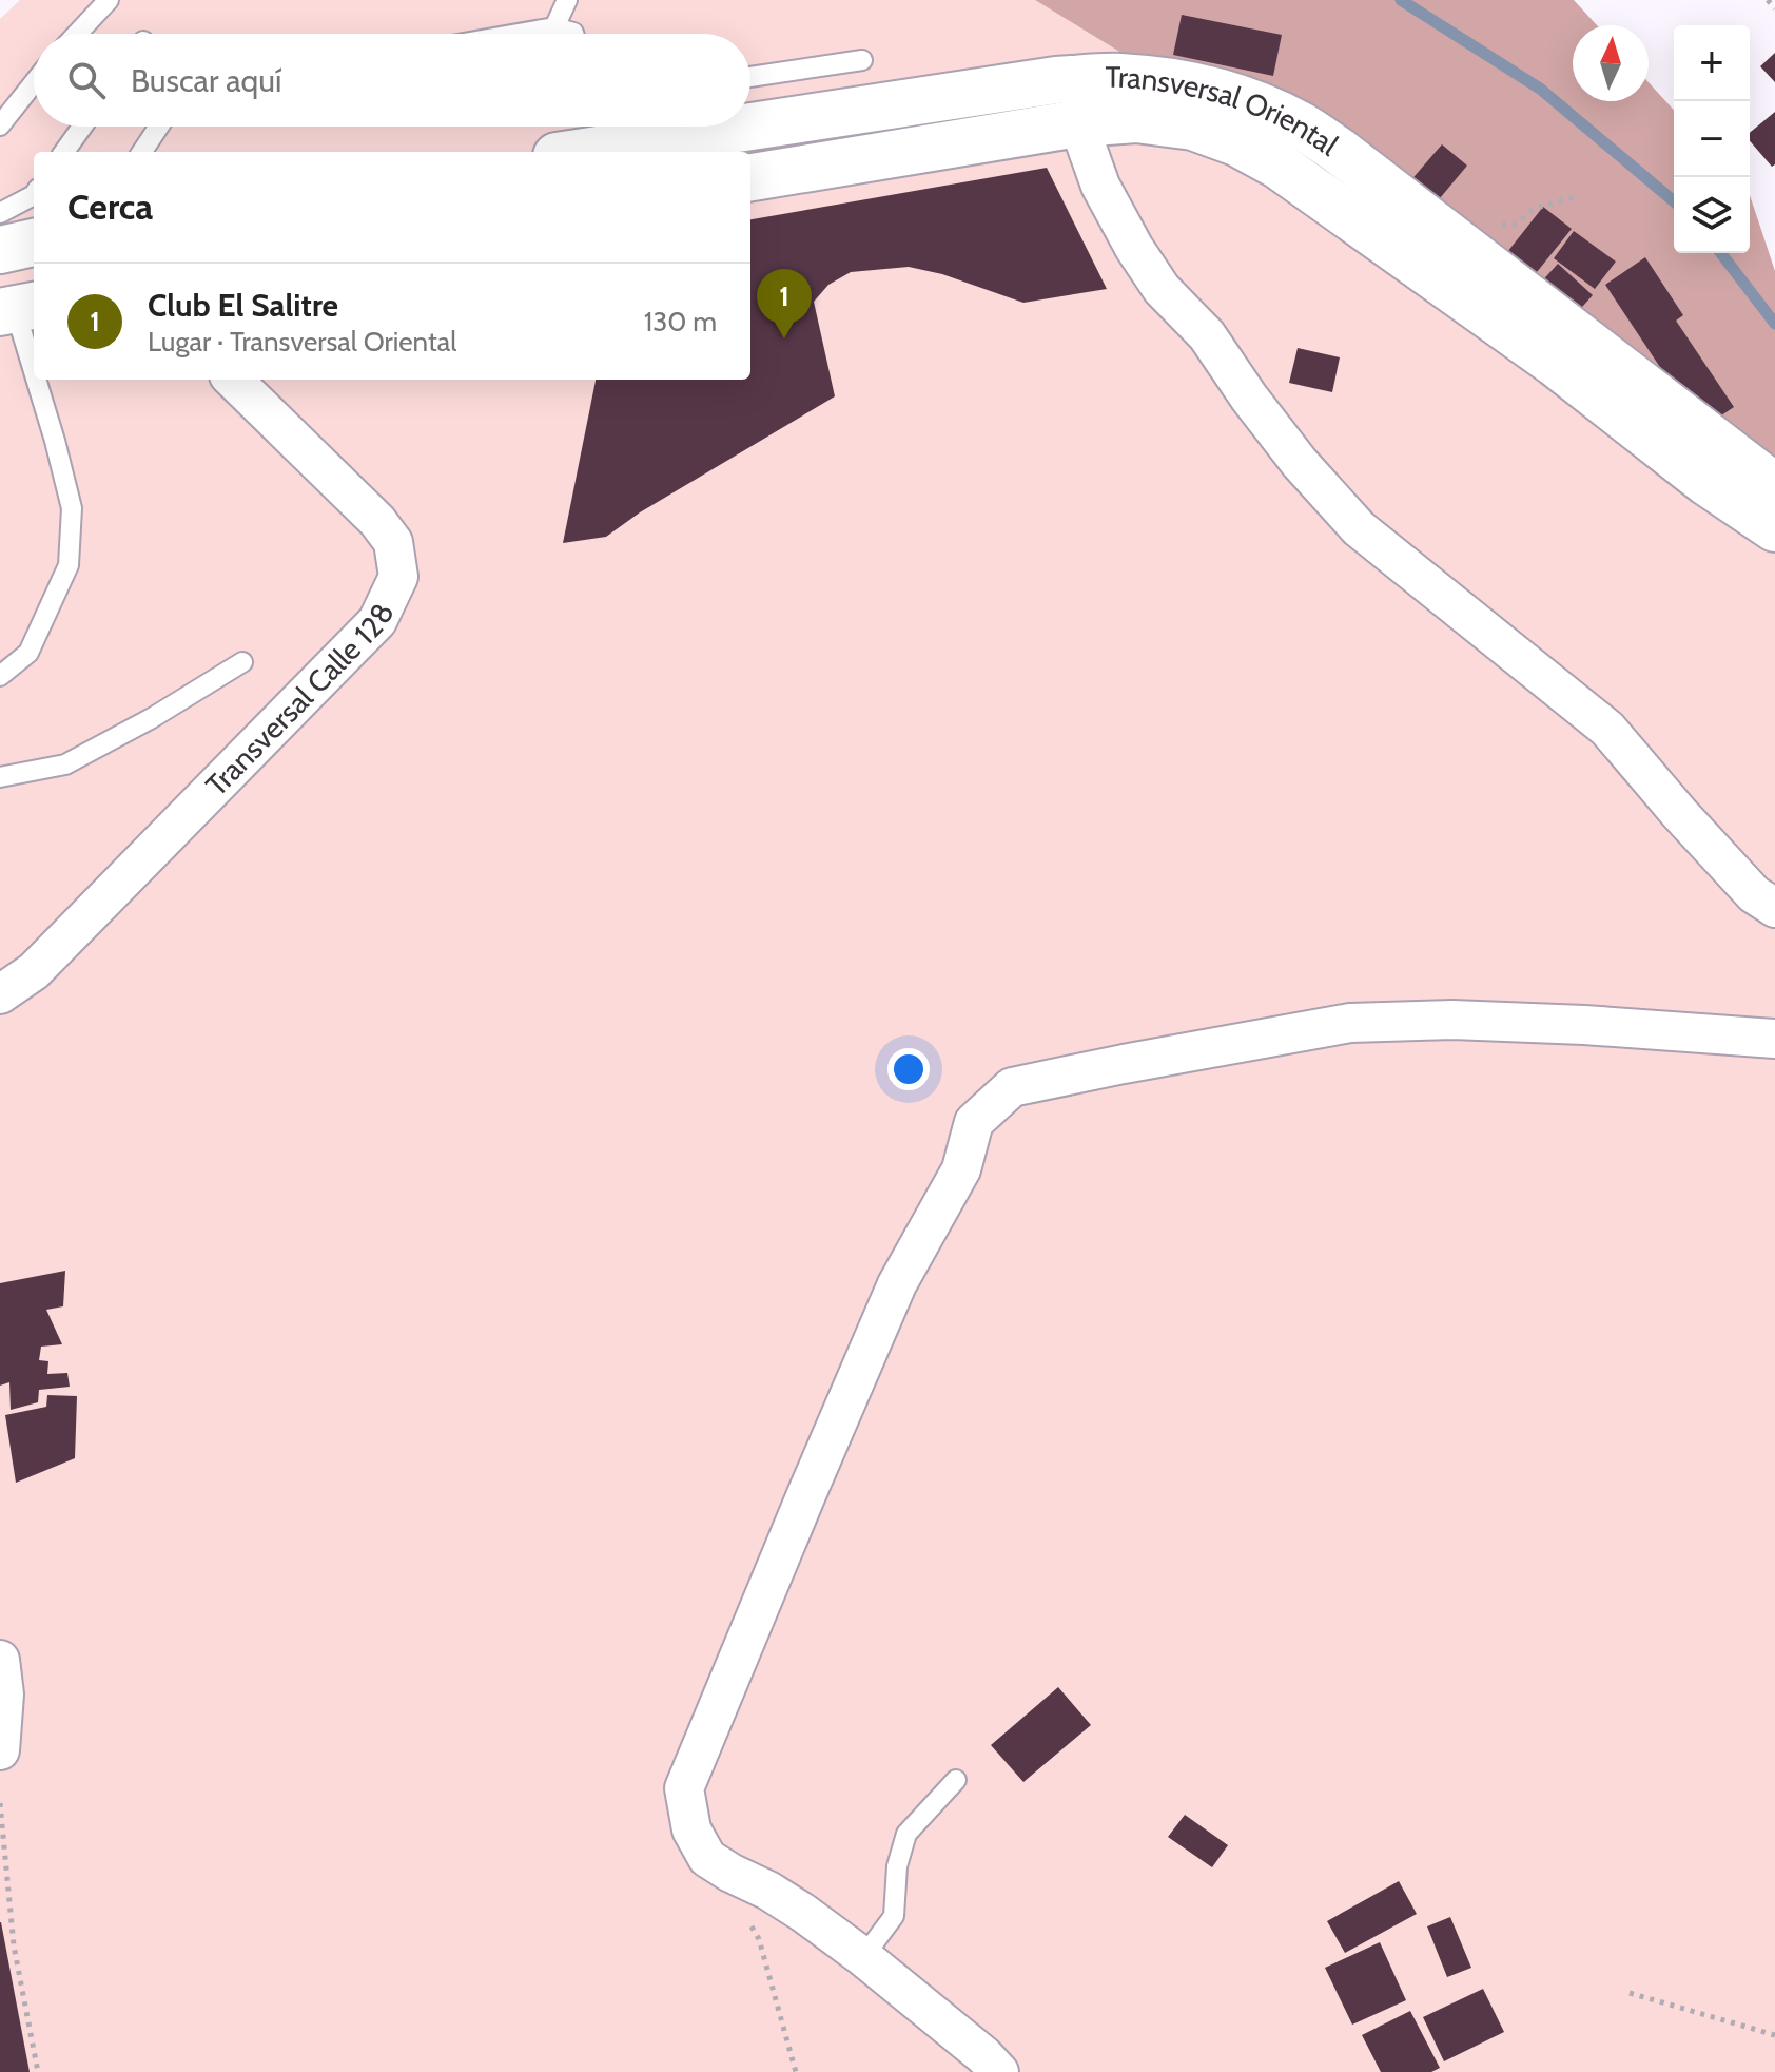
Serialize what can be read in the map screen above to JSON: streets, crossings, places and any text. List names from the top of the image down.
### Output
{
  "streets": {
    "main road": ["Transversal Oriental"],
    "street": ["Transversal Calle 128"]
  },
  "north": "top",
  "page": {
    "map_buttons": ["+", "−"],
    "search": "Buscar aquí",
    "heading": "Cerca",
    "list": [
      {
        "mark": "1",
        "name": "Club El Salitre",
        "note": "Lugar · Transversal Oriental",
        "value": "130 m"
      }
    ],
    "pins": "1"
  }
}
